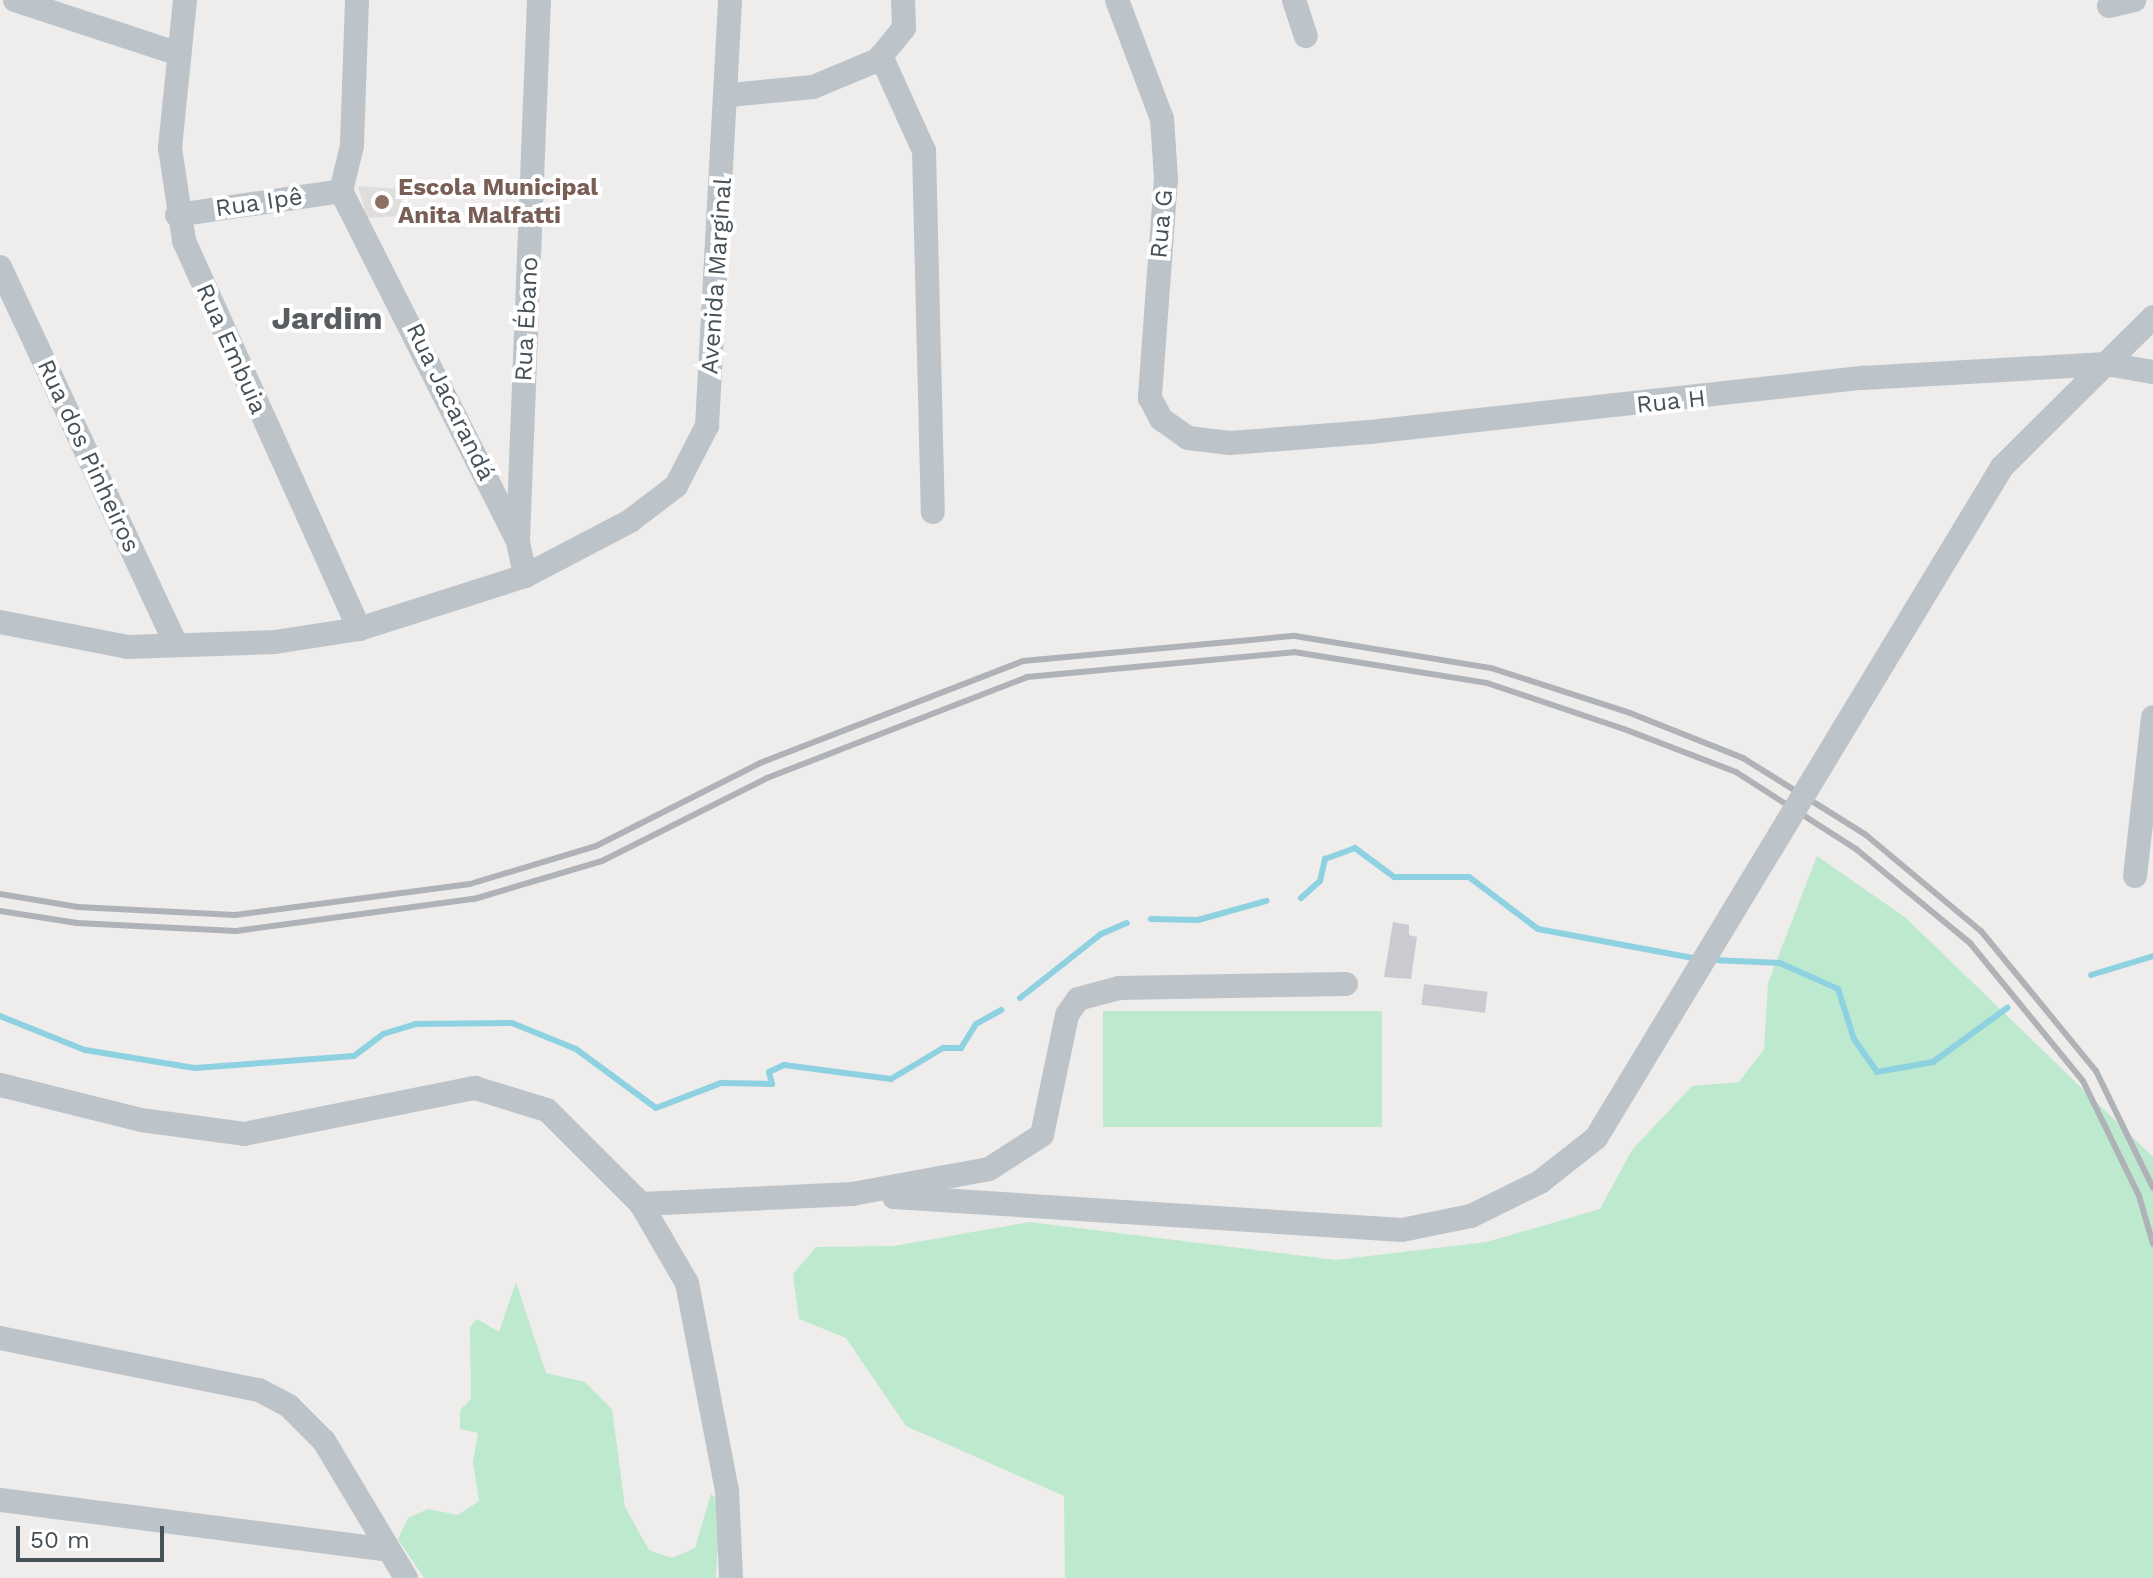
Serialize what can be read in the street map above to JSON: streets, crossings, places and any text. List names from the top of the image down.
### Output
{
  "streets": {
    "street": [
      "Rua Ipê",
      "Rua G",
      "Avenida Marginal",
      "Rua Ébano",
      "Rua Embuia",
      "Rua Jacarandá",
      "Rua H",
      "Rua dos Pinheiros"
    ]
  },
  "crossings": [
    ["Rua Ipê", "Rua Embuia"],
    ["Rua Ipê", "Rua Jacarandá"],
    ["Rua G", "Rua H"],
    ["Avenida Marginal", "Rua Embuia"],
    ["Avenida Marginal", "Rua Jacarandá"],
    ["Avenida Marginal", "Rua dos Pinheiros"],
    ["Rua Ébano", "Rua Jacarandá"]
  ],
  "districts": ["Jardim"],
  "places": ["Escola Municipal Anita Malfatti"],
  "scale_bar": "50 m"
}
